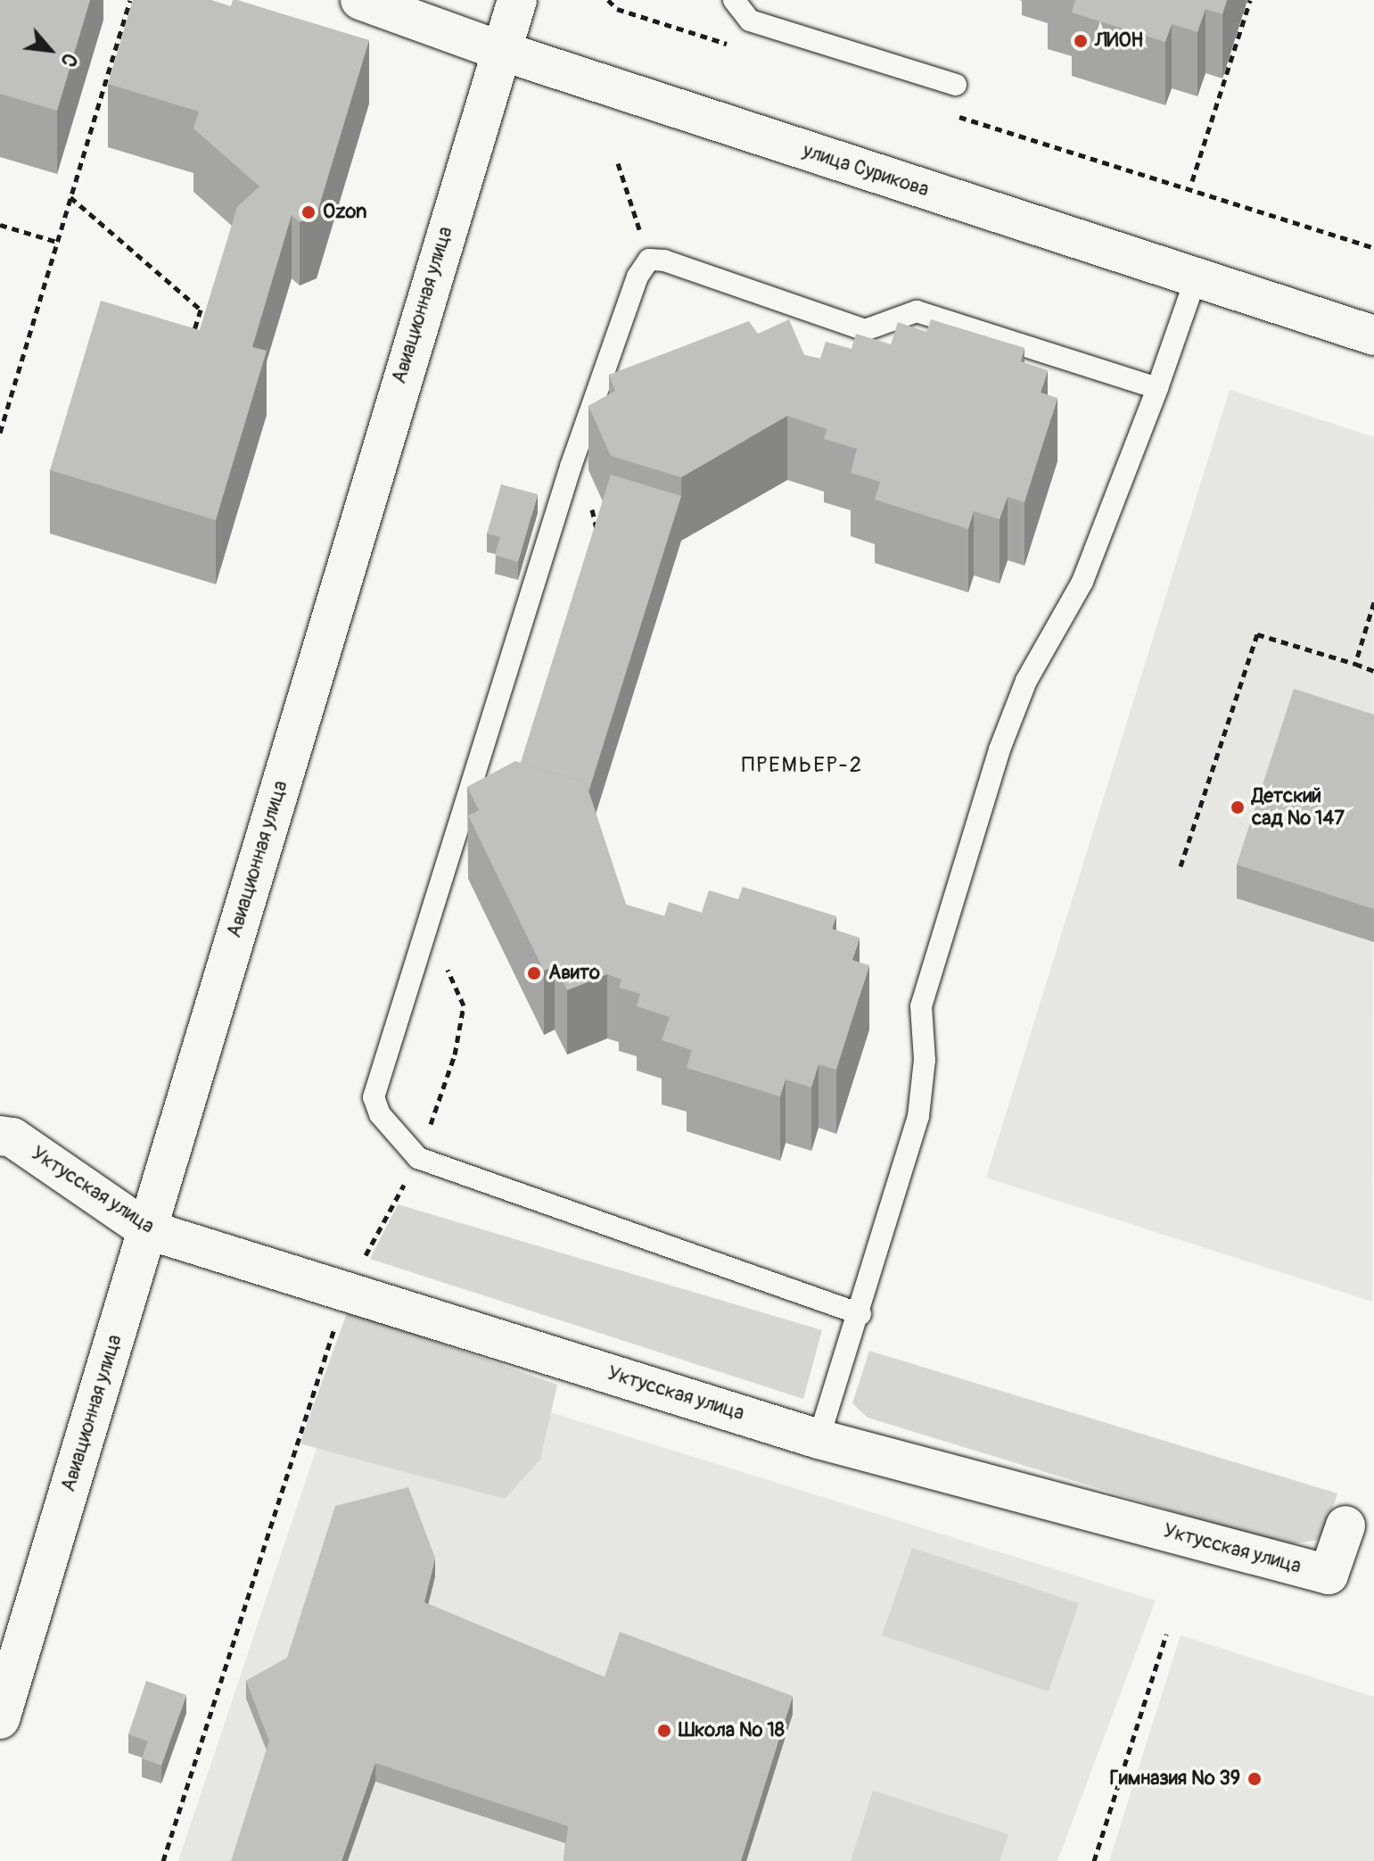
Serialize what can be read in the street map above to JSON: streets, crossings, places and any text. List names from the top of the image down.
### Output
{
  "streets": {
    "street": ["улица Сурикова", "Авиационная улица", "Уктусская улица"]
  },
  "crossings": [
    ["улица Сурикова", "Авиационная улица"],
    ["Авиационная улица", "Уктусская улица"]
  ],
  "districts": ["ПРЕМЬЕР-2"],
  "places": [
    "ЛИОН",
    "Ozon",
    "Детский сад № 147",
    "Авито",
    "Школа № 18",
    "Гимназия № 39"
  ],
  "north": "bottom right"
}
